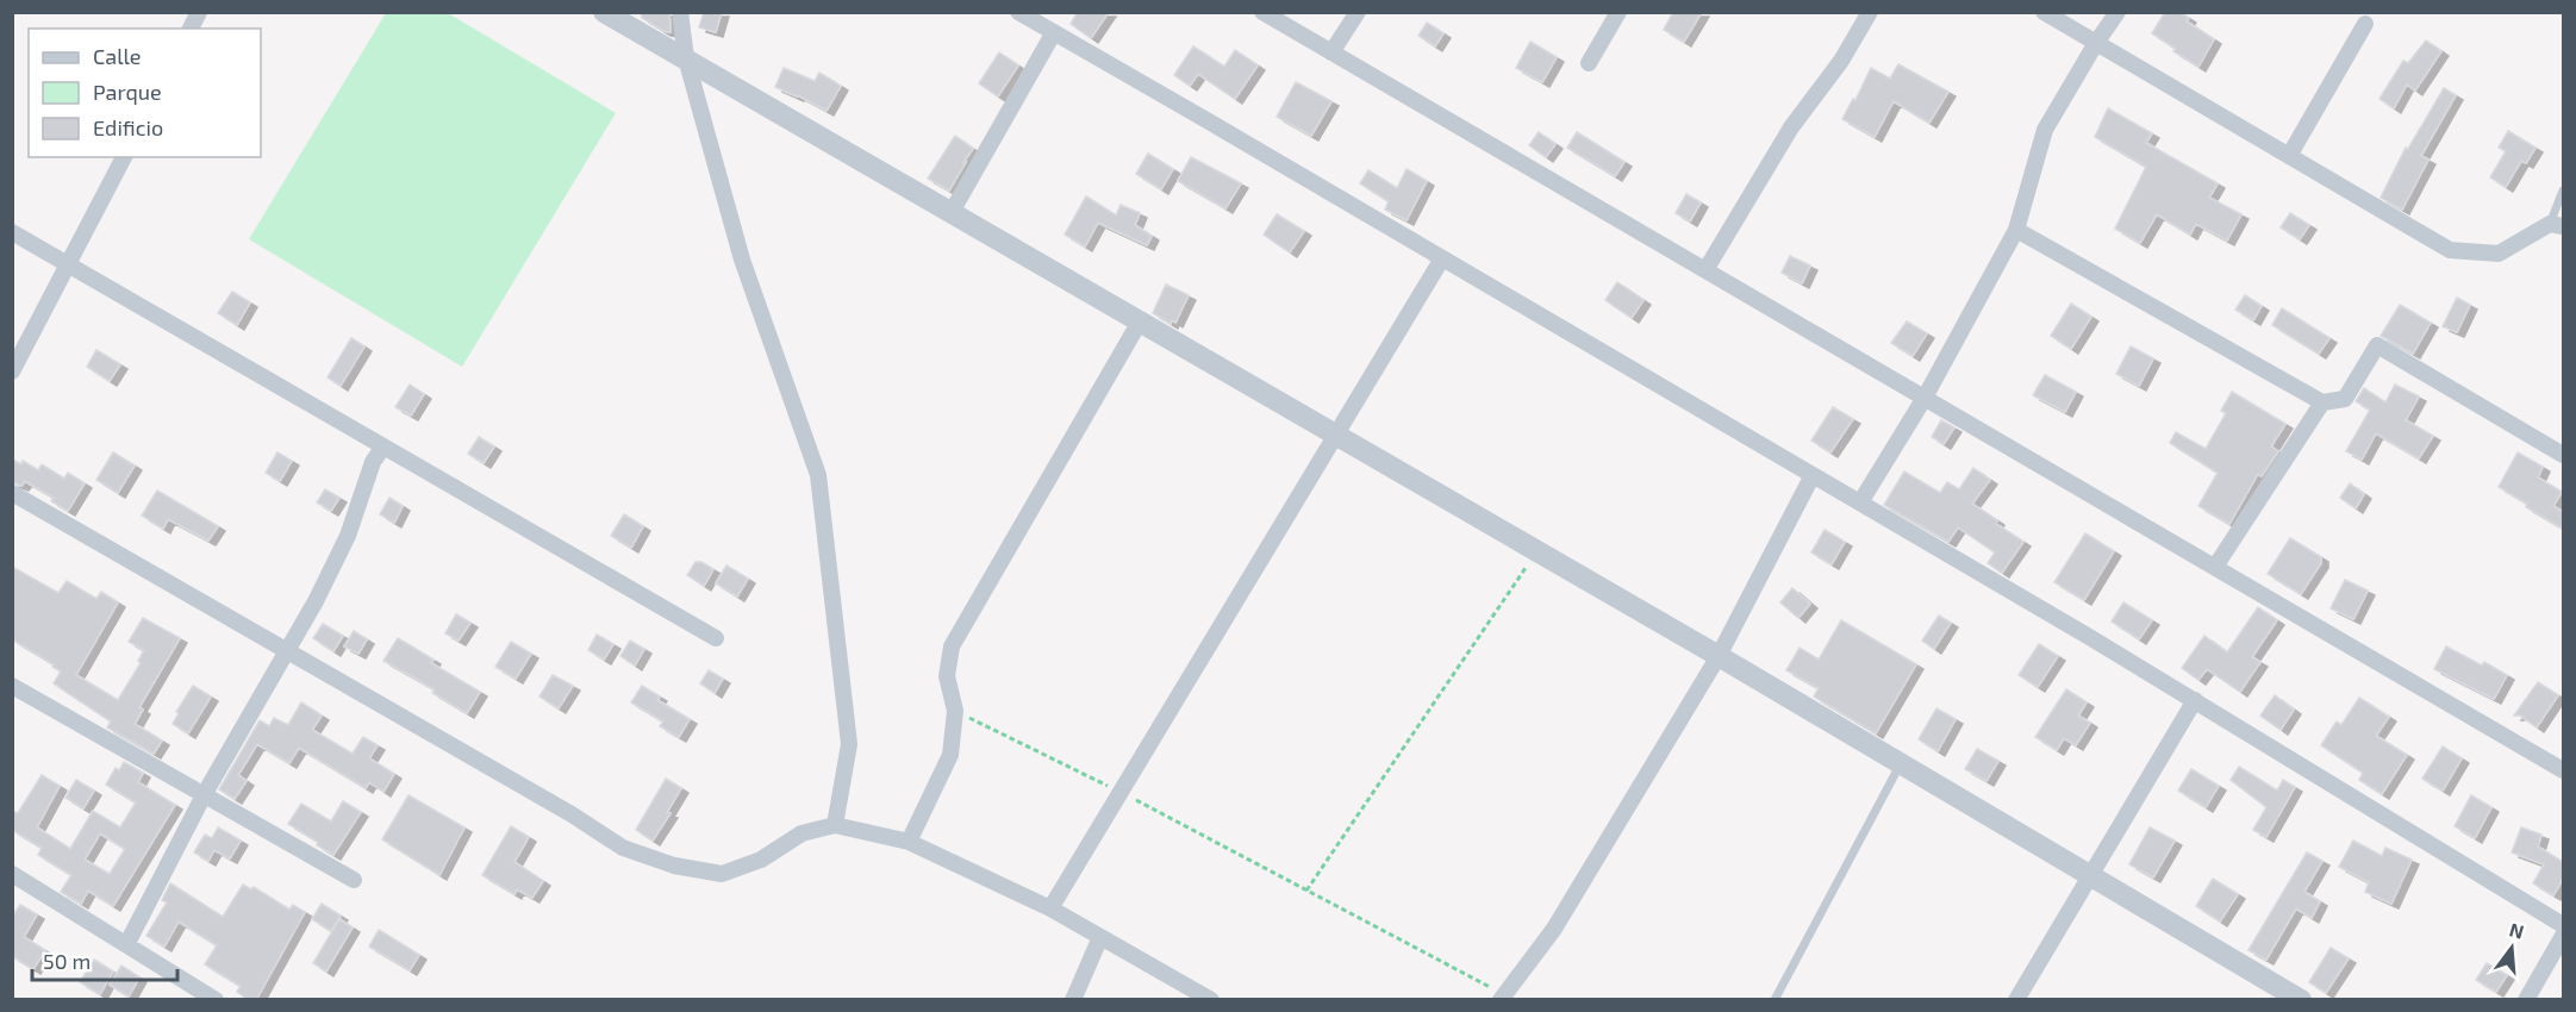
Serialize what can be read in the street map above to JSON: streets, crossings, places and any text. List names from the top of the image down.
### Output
{
  "legend": ["Calle", "Parque", "Edificio"],
  "scale_bar": "50 m",
  "north": "top"
}
